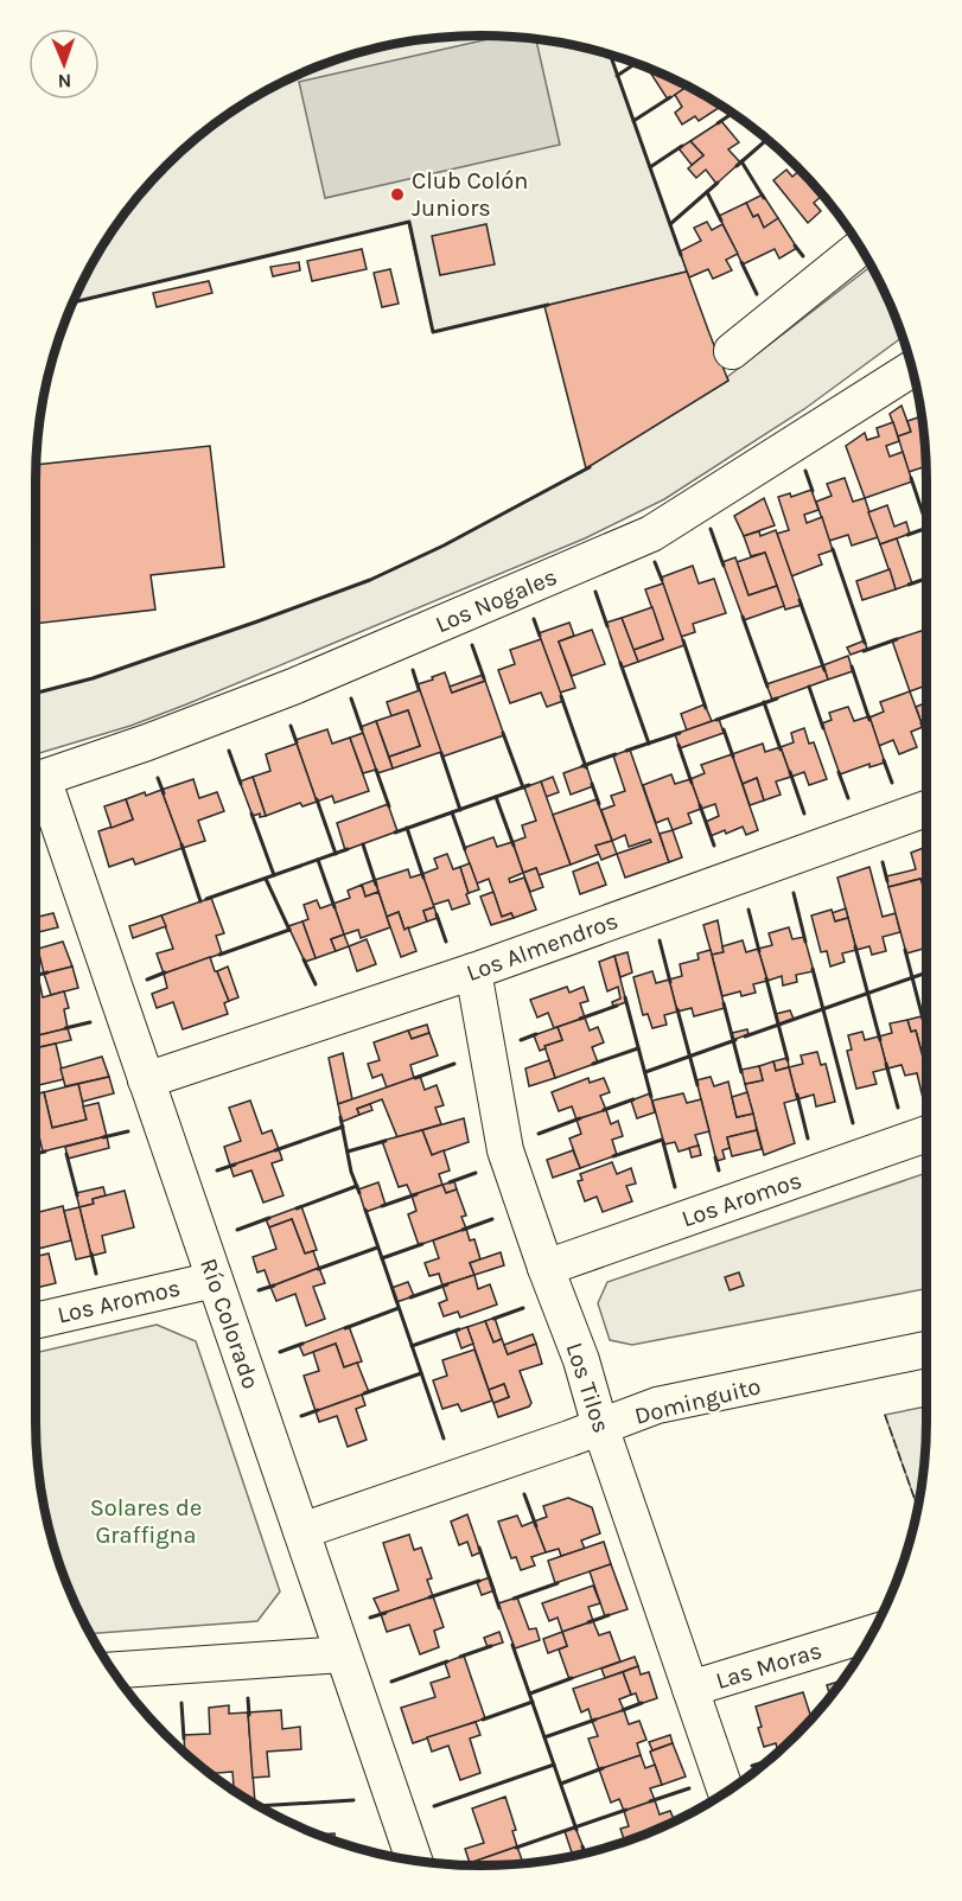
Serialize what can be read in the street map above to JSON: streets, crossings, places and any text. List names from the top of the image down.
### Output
{
  "streets": {
    "street": [
      "Los Nogales",
      "Los Almendros",
      "Los Aromos",
      "Río Colorado",
      "Los Tilos",
      "Dominguito",
      "Las Moras"
    ]
  },
  "crossings": [
    ["Los Almendros", "Río Colorado"],
    ["Los Almendros", "Los Tilos"],
    ["Los Aromos", "Río Colorado"],
    ["Los Aromos", "Los Tilos"],
    ["Río Colorado", "Dominguito"],
    ["Los Tilos", "Dominguito"],
    ["Los Tilos", "Las Moras"]
  ],
  "parks": ["Solares de Graffigna"],
  "places": ["Club Colón Juniors"],
  "north": "bottom"
}
